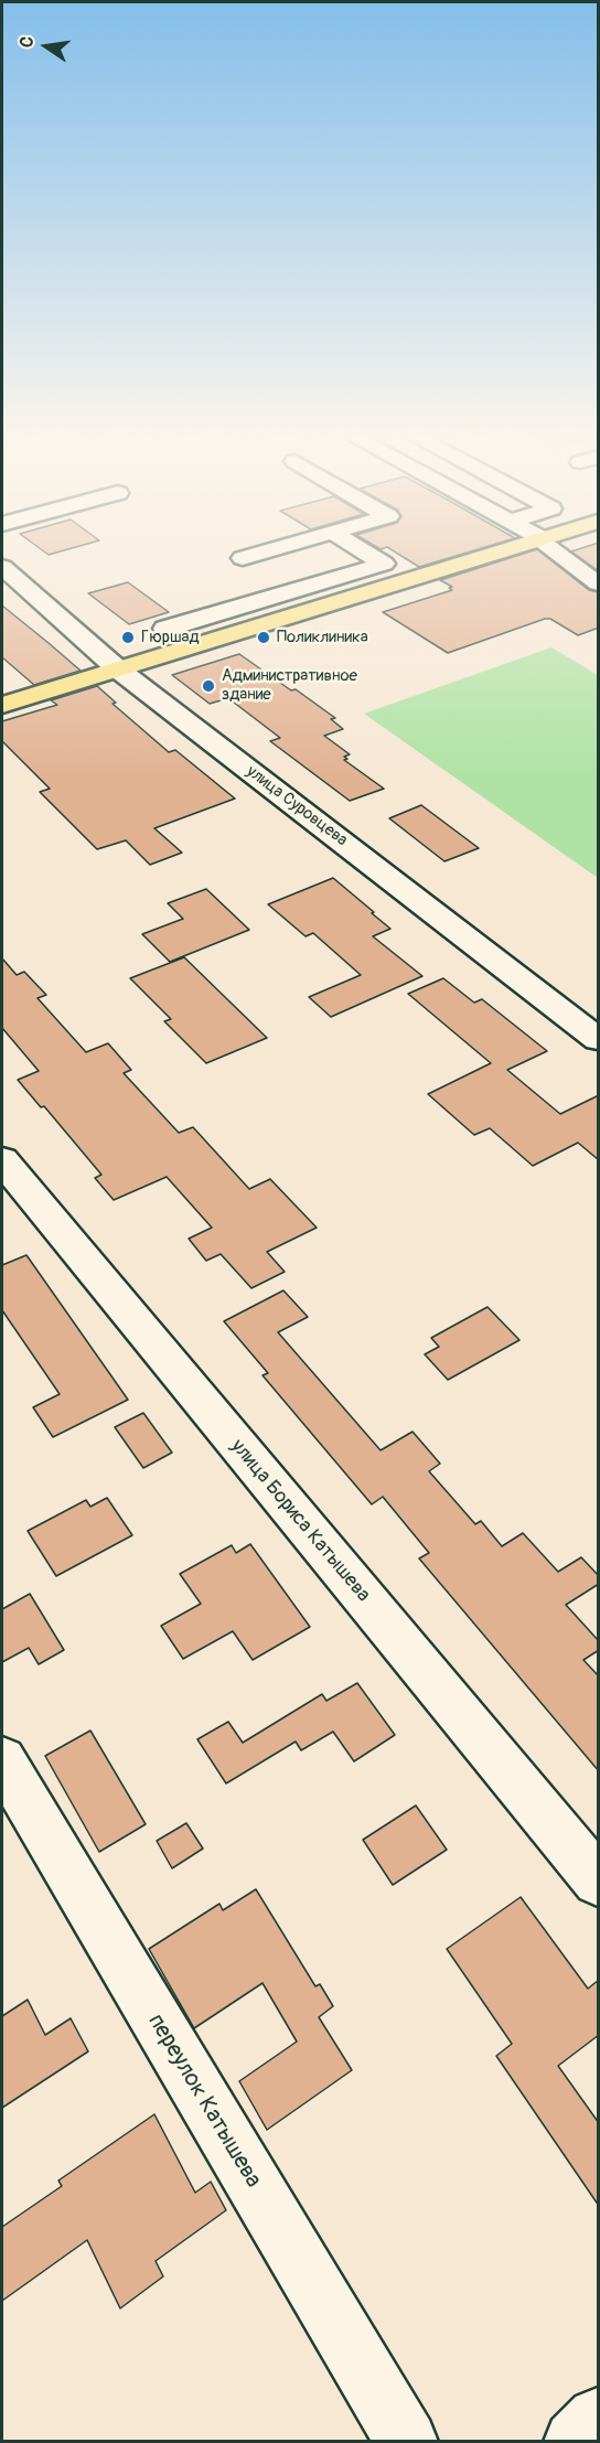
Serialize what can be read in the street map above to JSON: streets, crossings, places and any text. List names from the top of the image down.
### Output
{
  "streets": {
    "street": ["улица Суровцева", "улица Бориса Катышева", "переулок Катышева"]
  },
  "places": ["Гюршад", "Поликлиника", "Административное здание"],
  "north": "left"
}
